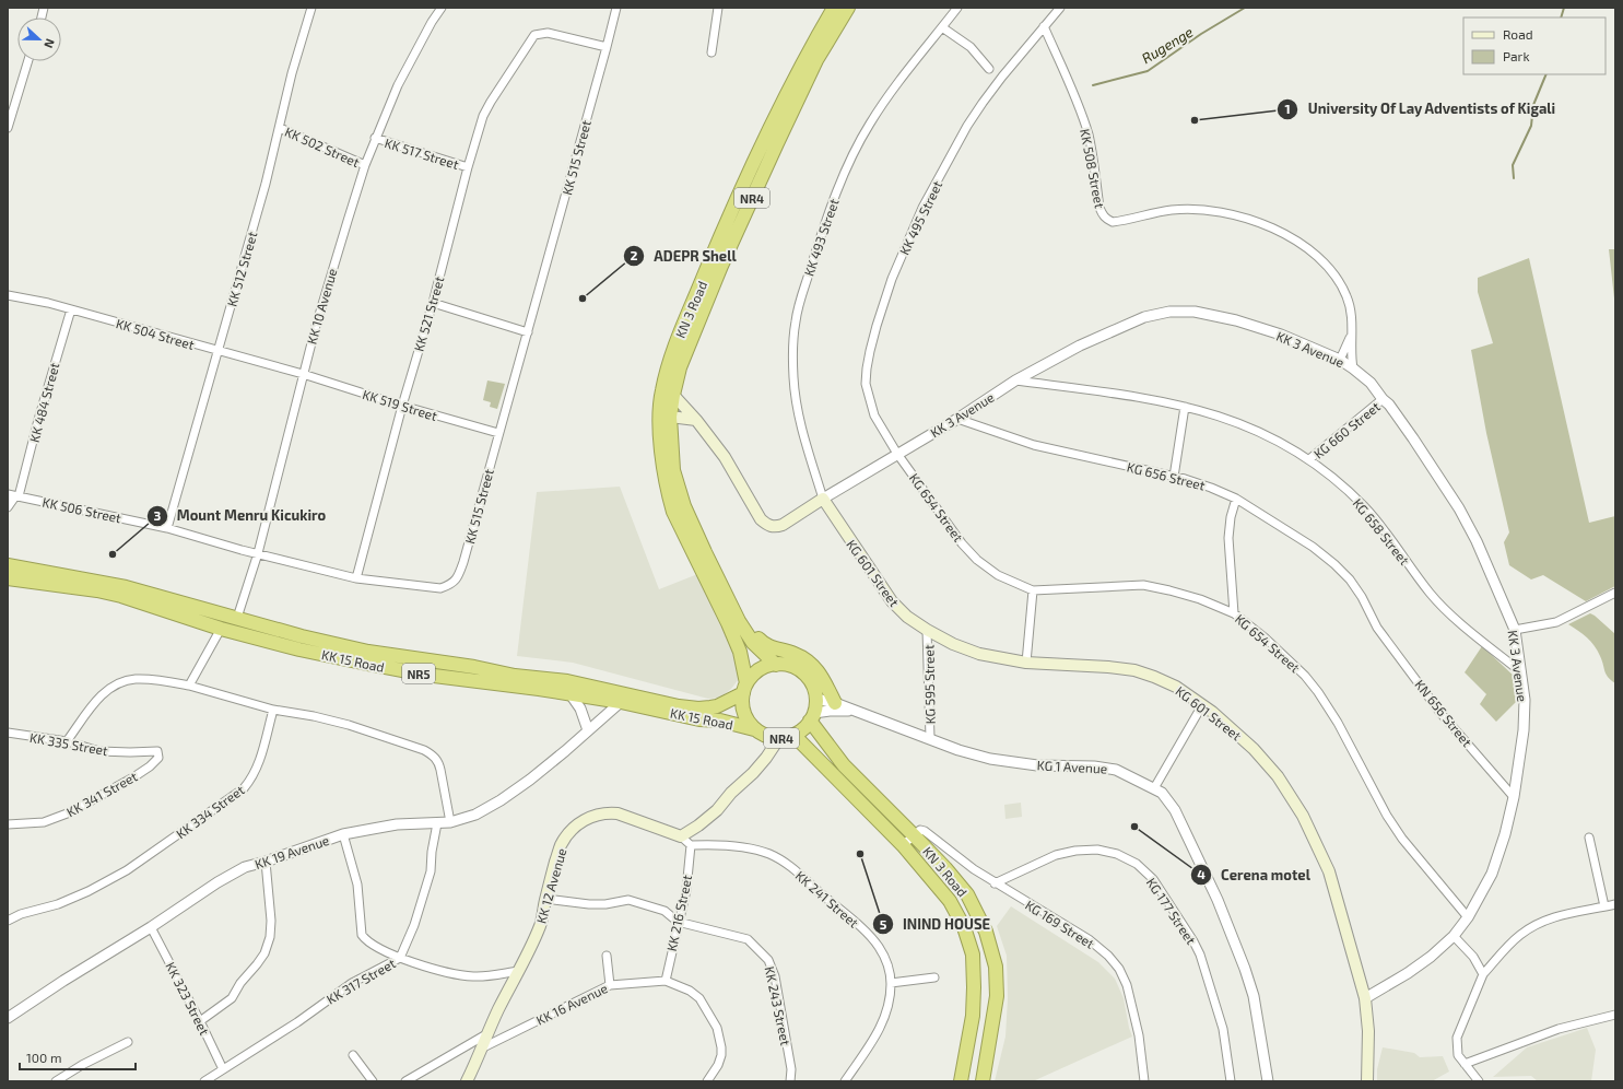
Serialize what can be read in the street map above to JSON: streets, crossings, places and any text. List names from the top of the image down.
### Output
{
  "streets": {
    "highway": [
      "NR4",
      "KN 3 Road",
      "KK 15 Road",
      "NR5"
    ],
    "main road": ["KK 3 Avenue", "KG 601 Street", "KK 12 Avenue"],
    "street": [
      "KK 502 Street",
      "KK 517 Street",
      "KK 515 Street",
      "KK 508 Street",
      "KK 495 Street",
      "KK 493 Street",
      "KK 512 Street",
      "KK 10 Avenue",
      "KK 521 Street",
      "KK 504 Street",
      "KK 484 Street",
      "KK 519 Street",
      "KG 660 Street",
      "KG 656 Street",
      "KG 654 Street",
      "KK 506 Street",
      "KG 658 Street",
      "KG 595 Street",
      "KN 656 Street",
      "KK 335 Street",
      "KG 1 Avenue",
      "KK 341 Street",
      "KK 334 Street",
      "KK 19 Avenue",
      "KK 241 Street",
      "KG 177 Street",
      "KK 216 Street",
      "KG 169 Street",
      "KK 317 Street",
      "KK 323 Street",
      "KK 16 Avenue",
      "KK 243 Street"
    ]
  },
  "crossings": [
    ["KK 502 Street", "KK 512 Street"],
    ["KK 502 Street", "KK 10 Avenue"],
    ["KK 517 Street", "KK 10 Avenue"],
    ["KK 517 Street", "KK 521 Street"],
    ["KK 515 Street", "KK 521 Street"],
    ["KK 515 Street", "KK 519 Street"],
    ["KK 508 Street", "KK 495 Street"],
    ["KK 508 Street", "KK 3 Avenue"],
    ["NR4", "KN 3 Road"],
    ["NR4", "KK 15 Road"],
    ["NR4", "KG 1 Avenue"],
    ["KK 495 Street", "KK 3 Avenue"],
    ["KK 495 Street", "KG 654 Street"],
    ["KK 493 Street", "KK 3 Avenue"],
    ["KK 493 Street", "KG 601 Street"],
    ["KK 512 Street", "KK 504 Street"],
    ["KK 512 Street", "KK 506 Street"],
    ["KK 10 Avenue", "KK 504 Street"],
    ["KK 10 Avenue", "KK 519 Street"],
    ["KK 10 Avenue", "KK 506 Street"],
    ["KK 10 Avenue", "KK 15 Road"],
    ["KN 3 Road", "KK 3 Avenue"],
    ["KN 3 Road", "KK 15 Road"],
    ["KN 3 Road", "KG 1 Avenue"],
    ["KN 3 Road", "KG 169 Street"],
    ["KK 521 Street", "KK 519 Street"],
    ["KK 504 Street", "KK 484 Street"],
    ["KK 504 Street", "KK 519 Street"],
    ["KK 3 Avenue", "KG 660 Street"],
    ["KK 3 Avenue", "KG 656 Street"],
    ["KK 3 Avenue", "KG 654 Street"],
    ["KK 3 Avenue", "KG 658 Street"],
    ["KK 3 Avenue", "KG 601 Street"],
    ["KK 3 Avenue", "KN 656 Street"],
    ["KK 484 Street", "KK 506 Street"],
    ["KG 660 Street", "KG 658 Street"],
    ["KG 656 Street", "KN 656 Street"],
    ["KG 601 Street", "KG 595 Street"],
    ["KK 15 Road", "KG 1 Avenue"],
    ["KK 15 Road", "KK 19 Avenue"],
    ["KG 595 Street", "KG 1 Avenue"],
    ["KK 335 Street", "KK 341 Street"],
    ["KK 19 Avenue", "KK 317 Street"],
    ["KK 19 Avenue", "KK 323 Street"],
    ["KK 12 Avenue", "KK 16 Avenue"],
    ["KK 12 Avenue", "KK 243 Street"],
    ["KK 241 Street", "KK 216 Street"],
    ["KG 177 Street", "KG 169 Street"],
    ["KK 216 Street", "KK 16 Avenue"],
    ["KK 216 Street", "KK 243 Street"],
    ["KK 317 Street", "KK 323 Street"]
  ],
  "water": ["Rugenge"],
  "places": [
    "University Of Lay Adventists of Kigali",
    "ADEPR Shell",
    "Mount Menru Kicukiro",
    "Cerena motel",
    "ININD HOUSE"
  ],
  "legend": ["Road", "Park"],
  "scale_bar": "100 m",
  "north": "right"
}
